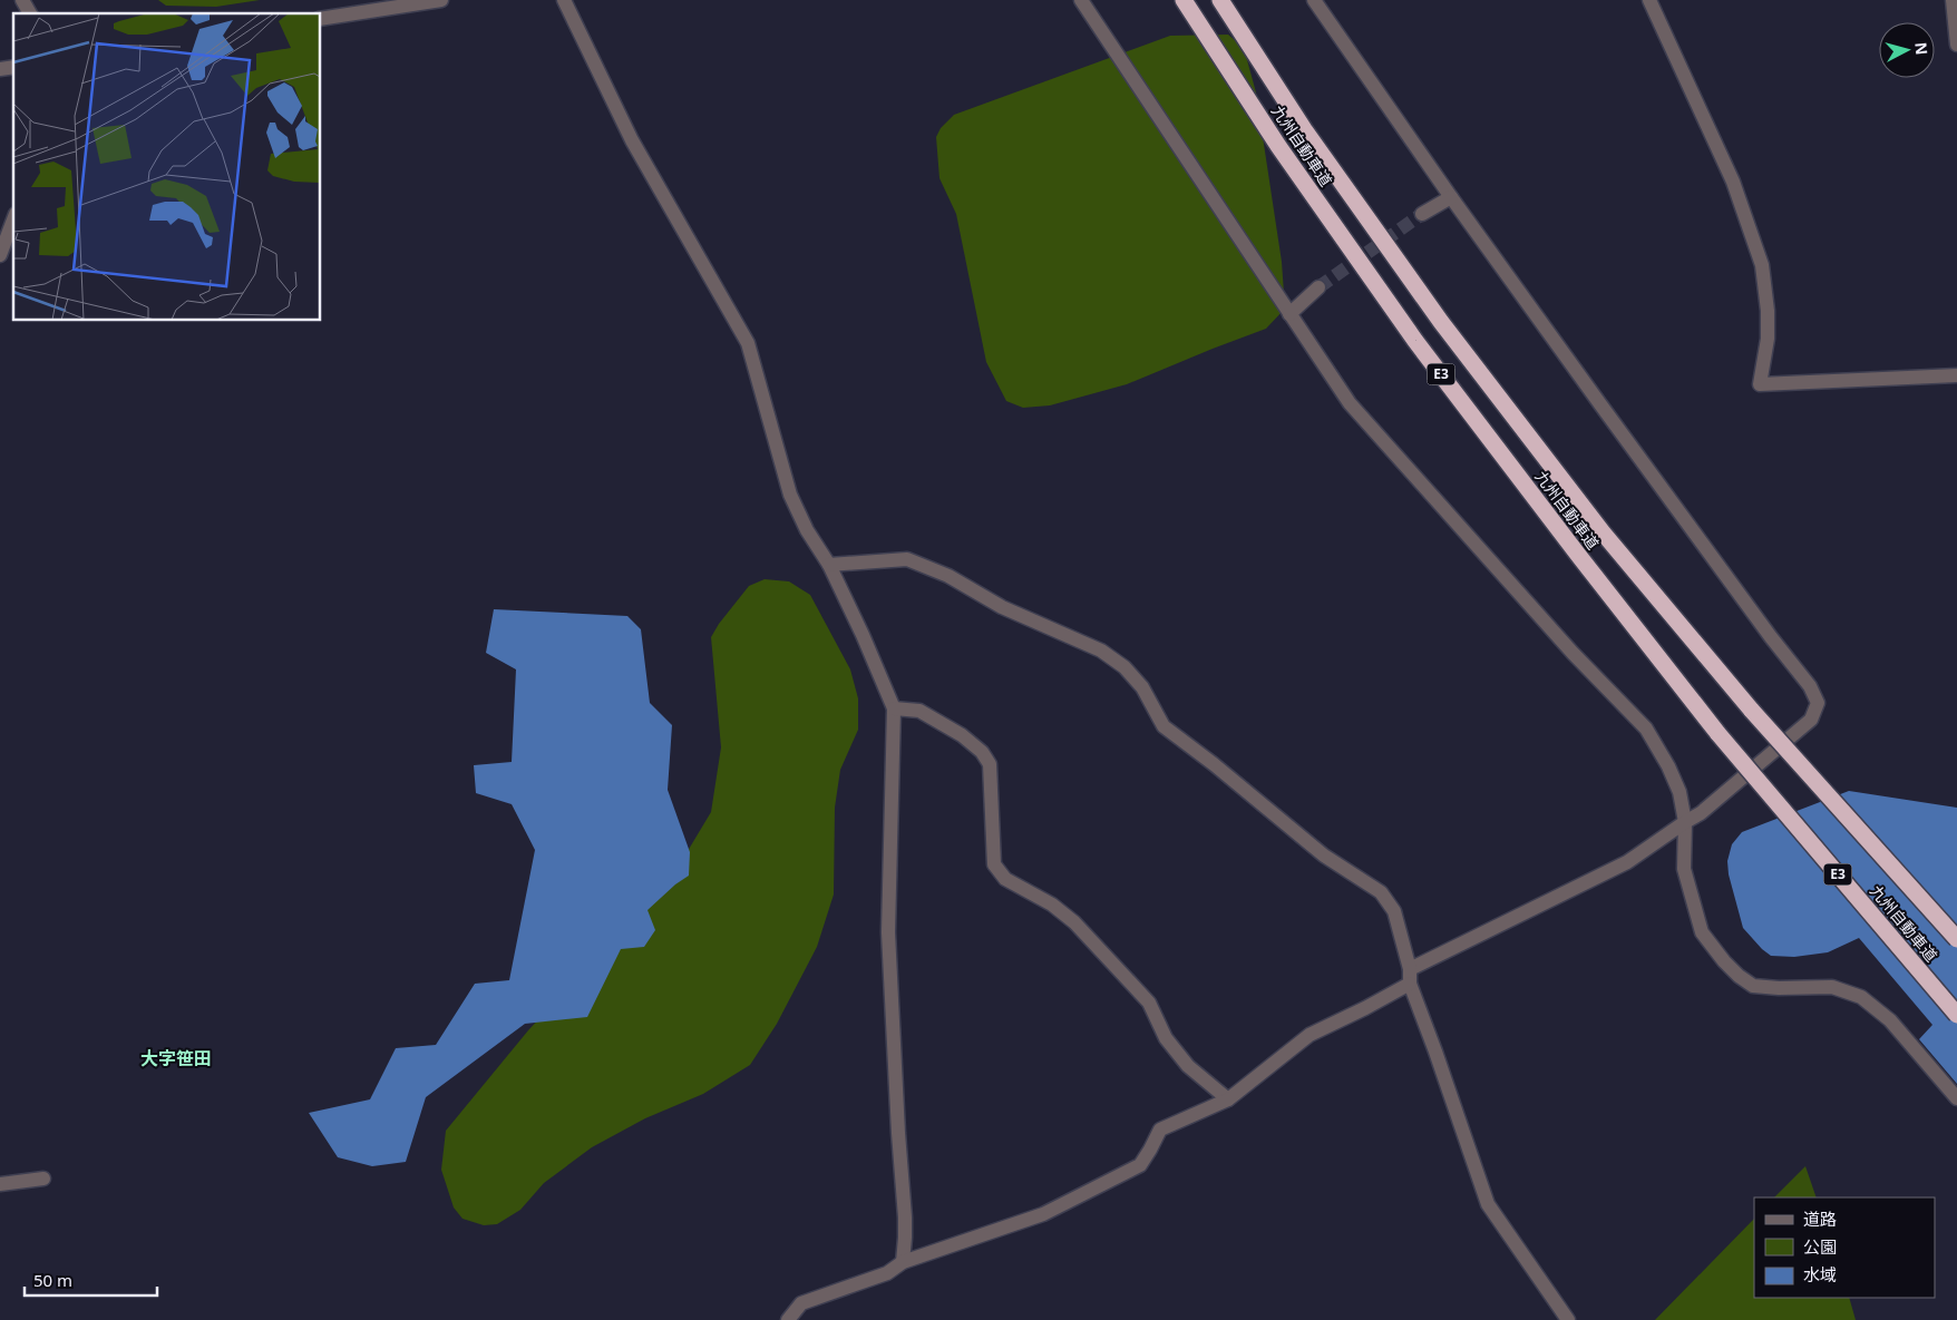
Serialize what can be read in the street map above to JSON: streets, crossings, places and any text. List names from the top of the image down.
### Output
{
  "streets": {
    "highway": ["九州自動車道", "E3"]
  },
  "districts": ["大字笹田"],
  "legend": ["道路", "公園", "水域"],
  "scale_bar": "50 m",
  "north": "right"
}
